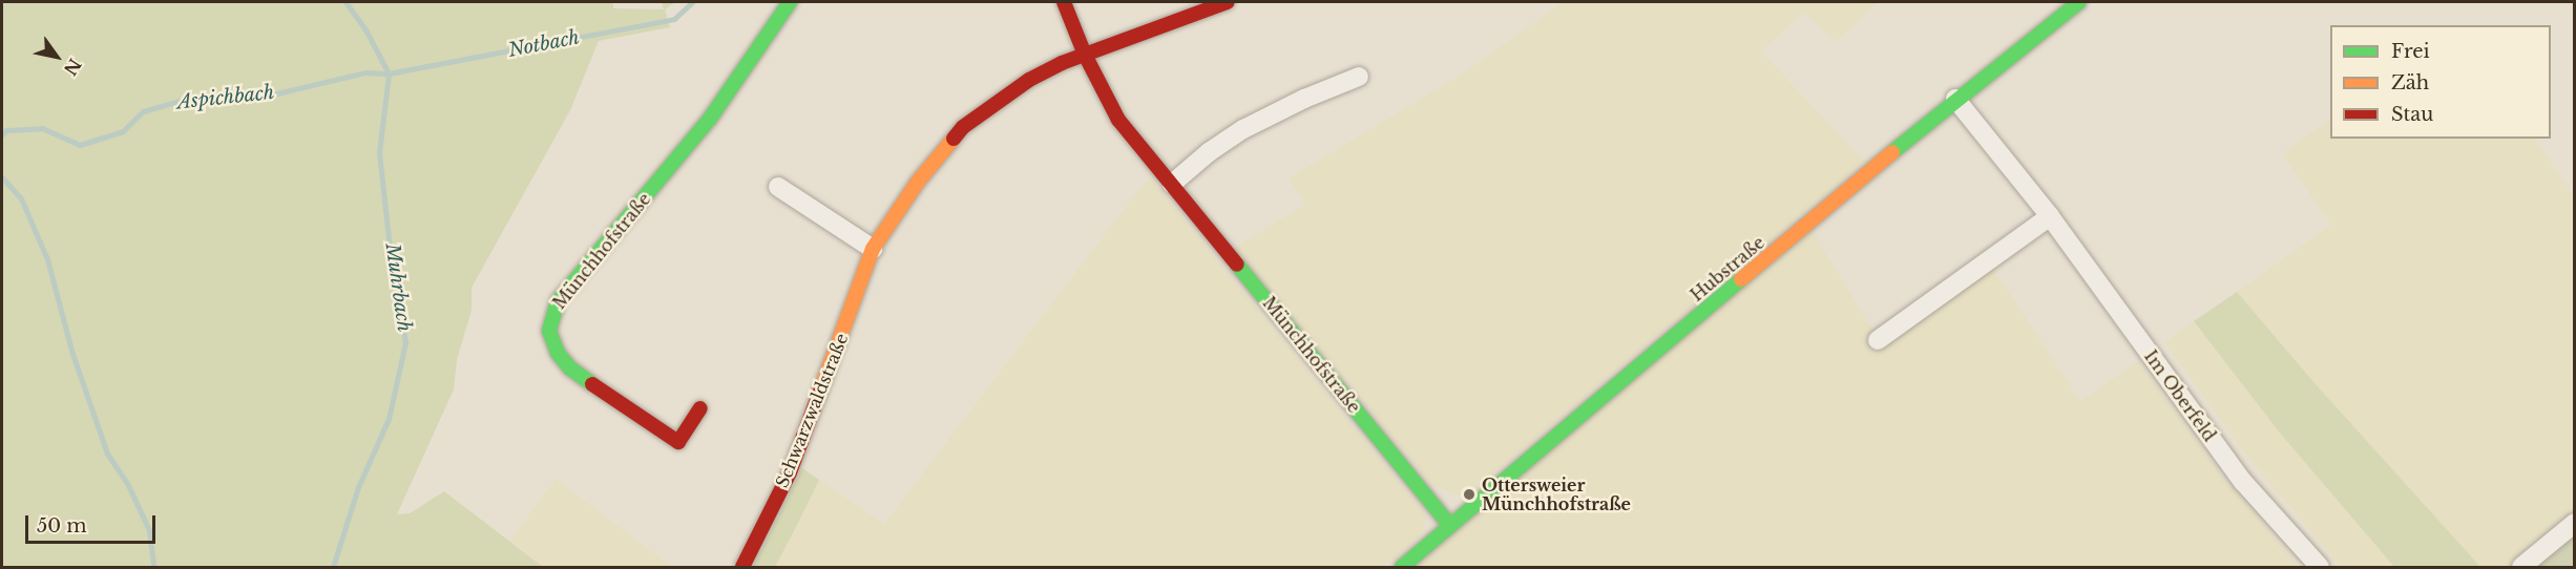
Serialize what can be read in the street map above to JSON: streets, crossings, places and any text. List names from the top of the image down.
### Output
{
  "streets": {
    "street": [
      "Münchhofstraße",
      "Hubstraße",
      "Im Oberfeld",
      "Schwarzwaldstraße"
    ]
  },
  "crossings": [
    ["Münchhofstraße", "Hubstraße"],
    ["Münchhofstraße", "Schwarzwaldstraße"],
    ["Hubstraße", "Im Oberfeld"]
  ],
  "water": ["Notbach", "Aspichbach", "Muhrbach"],
  "places": ["Ottersweier Münchhofstraße"],
  "legend": ["Frei", "Zäh", "Stau"],
  "scale_bar": "50 m",
  "north": "bottom right"
}
